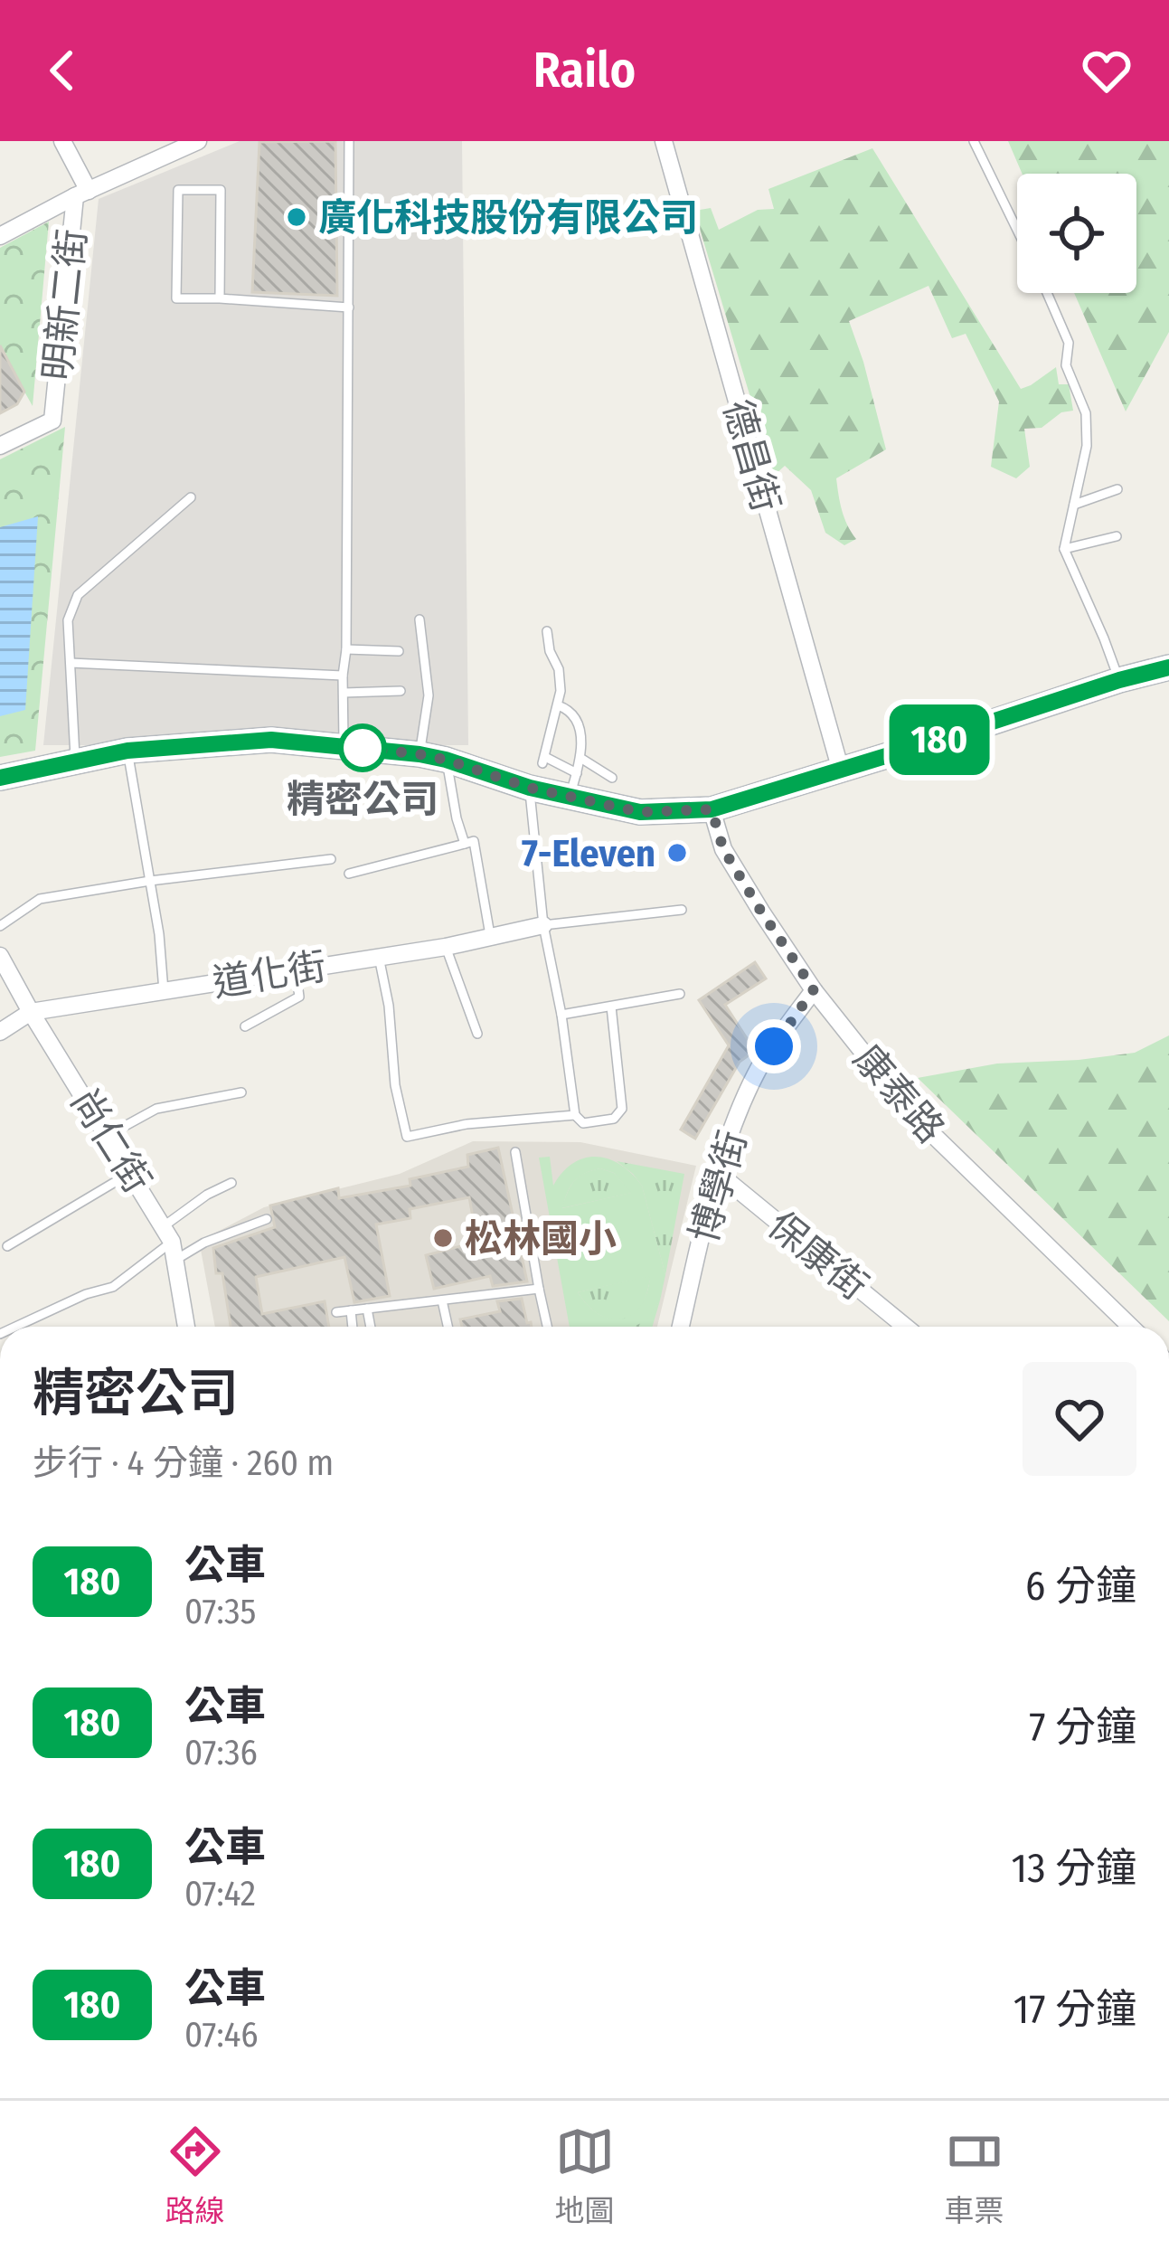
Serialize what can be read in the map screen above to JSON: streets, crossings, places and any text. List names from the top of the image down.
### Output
{
  "streets": {
    "street": [
      "明新二街",
      "德昌街",
      "道化街",
      "康泰路",
      "尚仁街",
      "博學街",
      "保康街"
    ]
  },
  "crossings": [
    ["道化街", "尚仁街"],
    ["康泰路", "博學街"],
    ["博學街", "保康街"]
  ],
  "places": [
    "廣化科技股份有限公司",
    "精密公司",
    "7-Eleven",
    "松林國小"
  ],
  "lines": ["bus line 180"],
  "page": {
    "header": "Railo",
    "on_map": "180",
    "heading": ["精密公司", "步行 · 4 分鐘 · 260 m"],
    "list": [
      {
        "mark": "180",
        "name": "公車",
        "note": "07:35",
        "value": "6 分鐘"
      },
      {
        "mark": "180",
        "name": "公車",
        "note": "07:36",
        "value": "7 分鐘"
      },
      {
        "mark": "180",
        "name": "公車",
        "note": "07:42",
        "value": "13 分鐘"
      },
      {
        "mark": "180",
        "name": "公車",
        "note": "07:46",
        "value": "17 分鐘"
      }
    ],
    "tabs": ["路線", "地圖", "車票"]
  }
}
